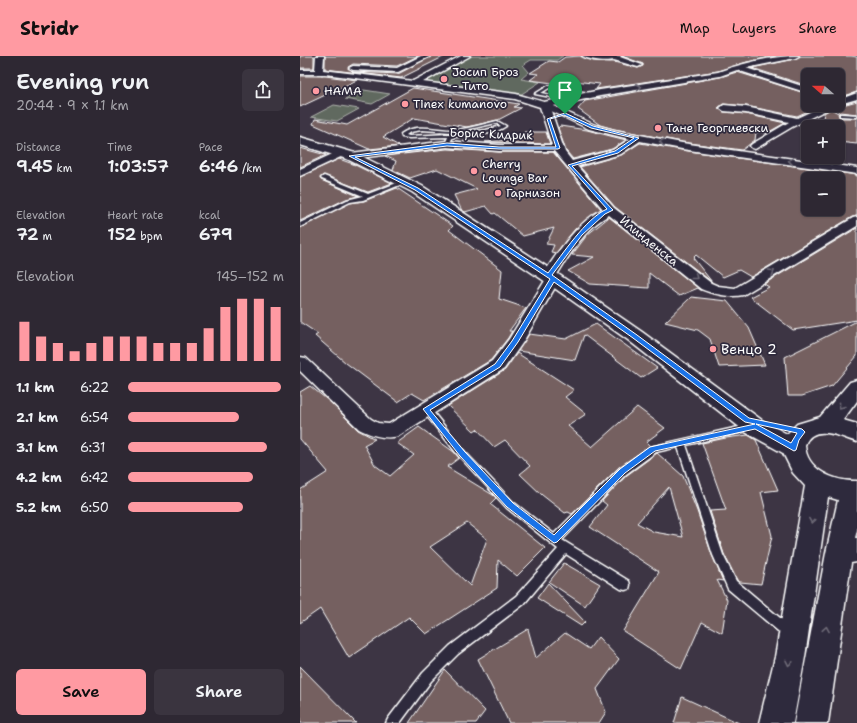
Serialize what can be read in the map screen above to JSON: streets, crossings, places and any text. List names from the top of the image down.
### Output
{
  "streets": {
    "street": ["Борис Кидриќ", "Илинденска"]
  },
  "crossings": [
    ["Борис Кидриќ", "Илинденска"]
  ],
  "places": [
    "Јосип Броз - Тито",
    "НАМА",
    "Tinex kumanovo",
    "Тане Георгиевски",
    "Cherry Lounge Bar",
    "Гарнизон",
    "Венцо 2"
  ],
  "north": "left",
  "page": {
    "header": "Stridr",
    "nav": ["Map", "Layers", "Share"],
    "heading": ["Evening run", "20:44 · 9 × 1.1 km"],
    "map_buttons": ["+", "−"],
    "stats": [
      ["Distance", "9.45 km"],
      ["Time", "1:03:57"],
      ["Pace", "6:46 /km"],
      ["Elevation", "72 m"],
      ["Heart rate", "152 bpm"],
      ["kcal", "679"]
    ],
    "chart": ["Elevation", "145–152 m"],
    "list": [
      {
        "name": "1.1 km",
        "note": "6:22"
      },
      {
        "name": "2.1 km",
        "note": "6:54"
      },
      {
        "name": "3.1 km",
        "note": "6:31"
      },
      {
        "name": "4.2 km",
        "note": "6:42"
      },
      {
        "name": "5.2 km",
        "note": "6:50"
      }
    ],
    "buttons": ["Save", "Share"]
  }
}
